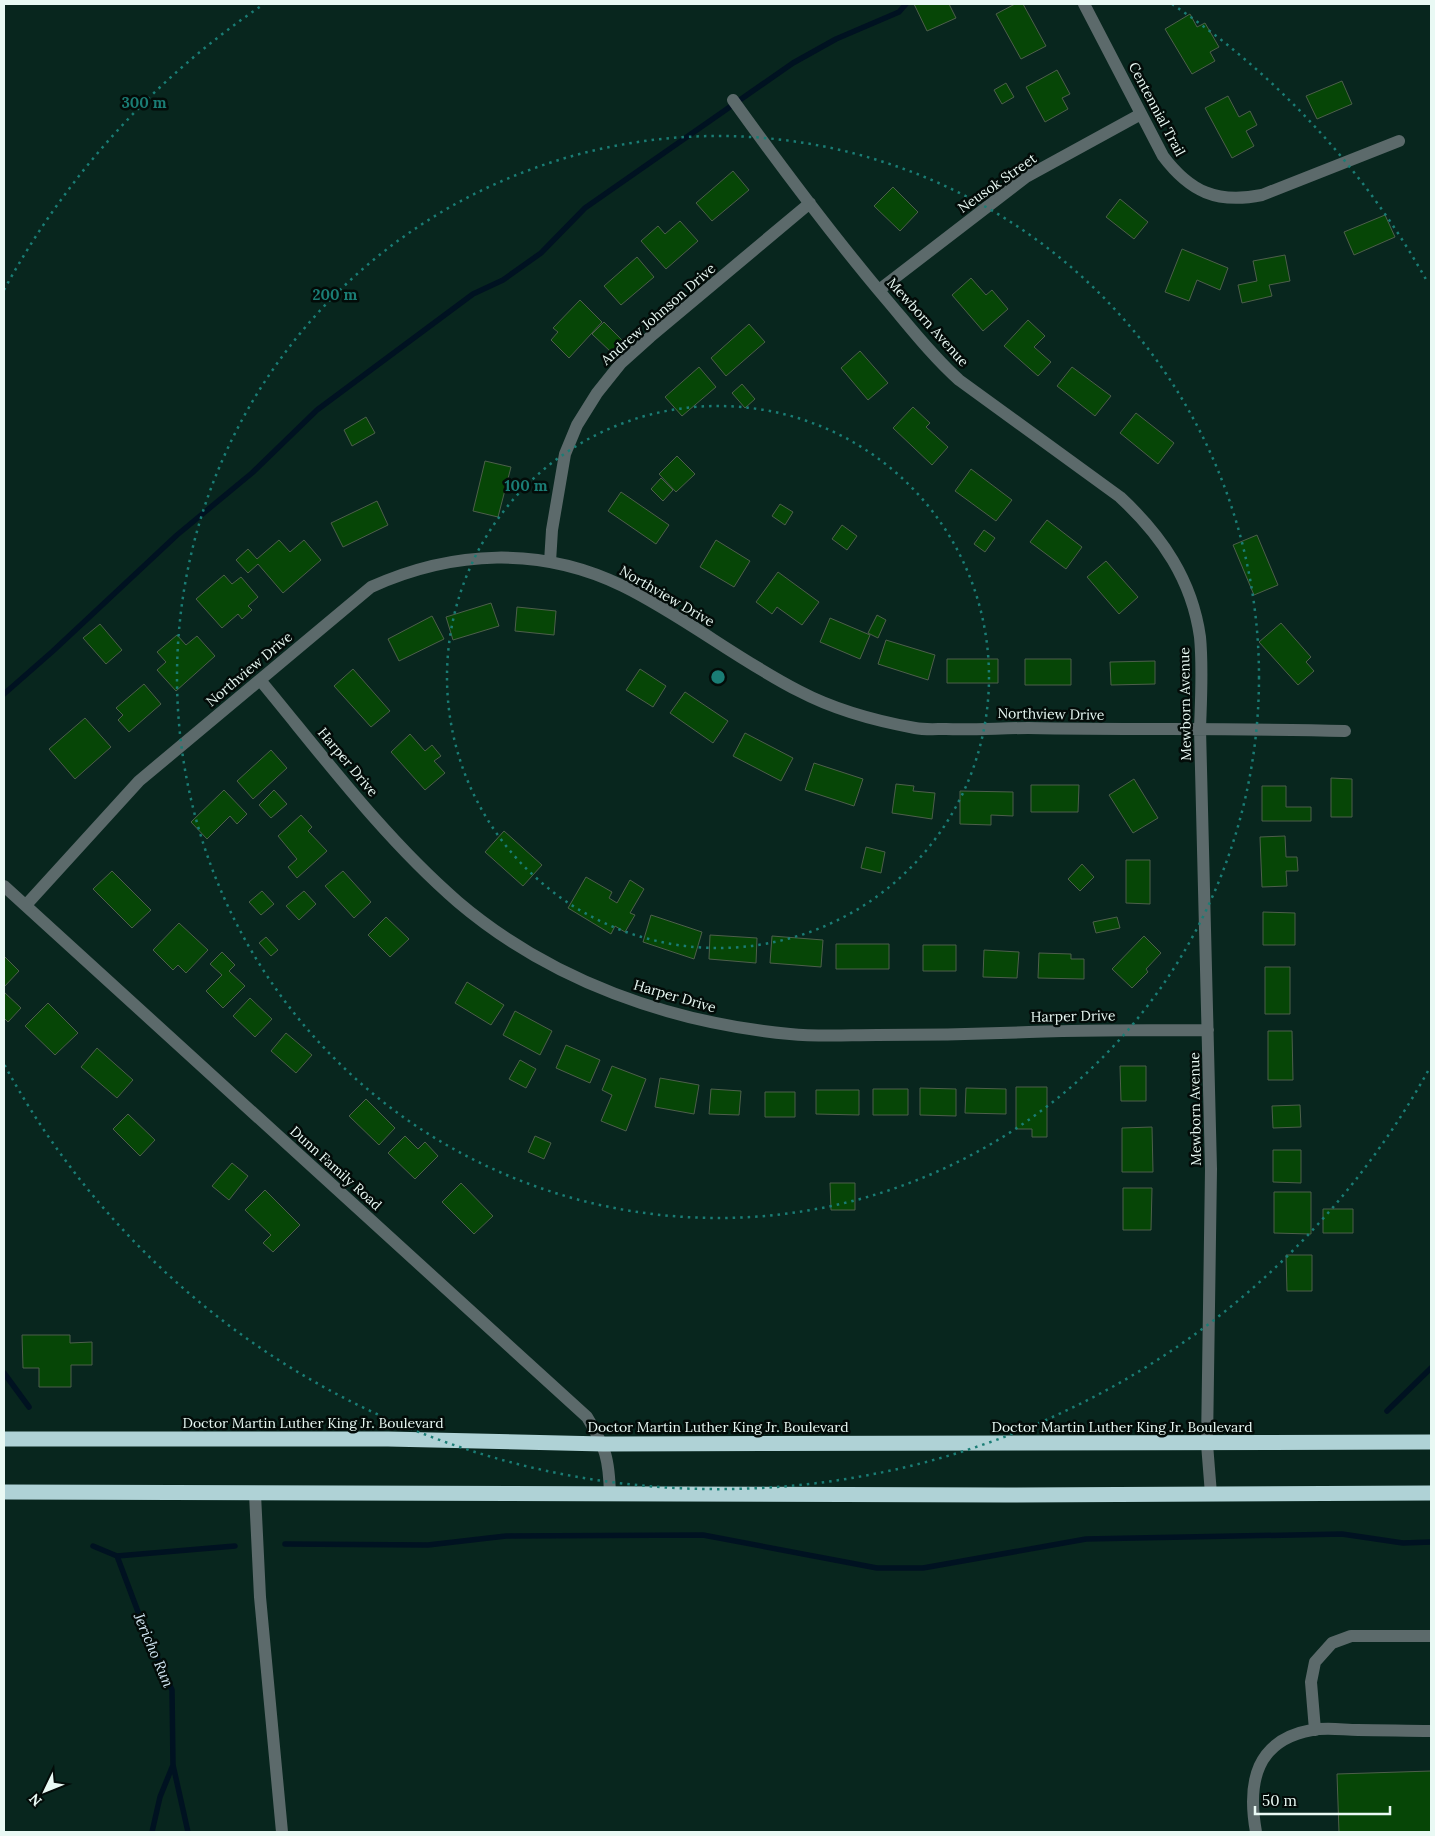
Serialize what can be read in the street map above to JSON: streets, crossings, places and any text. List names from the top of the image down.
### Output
{
  "streets": {
    "highway": ["Doctor Martin Luther King Jr. Boulevard"],
    "street": [
      "Centennial Trail",
      "Neusok Street",
      "Andrew Johnson Drive",
      "Mewborn Avenue",
      "Northview Drive",
      "Harper Drive",
      "Dunn Family Road"
    ]
  },
  "crossings": [
    ["Centennial Trail", "Neusok Street"],
    ["Neusok Street", "Mewborn Avenue"],
    ["Andrew Johnson Drive", "Mewborn Avenue"],
    ["Andrew Johnson Drive", "Northview Drive"],
    ["Mewborn Avenue", "Northview Drive"],
    ["Mewborn Avenue", "Harper Drive"],
    ["Mewborn Avenue", "Doctor Martin Luther King Jr. Boulevard"],
    ["Northview Drive", "Harper Drive"],
    ["Northview Drive", "Dunn Family Road"],
    ["Dunn Family Road", "Doctor Martin Luther King Jr. Boulevard"]
  ],
  "water": ["Jericho Run"],
  "scale_bar": "50 m",
  "north": "bottom left",
  "rings": ["300 m", "200 m", "100 m"]
}
